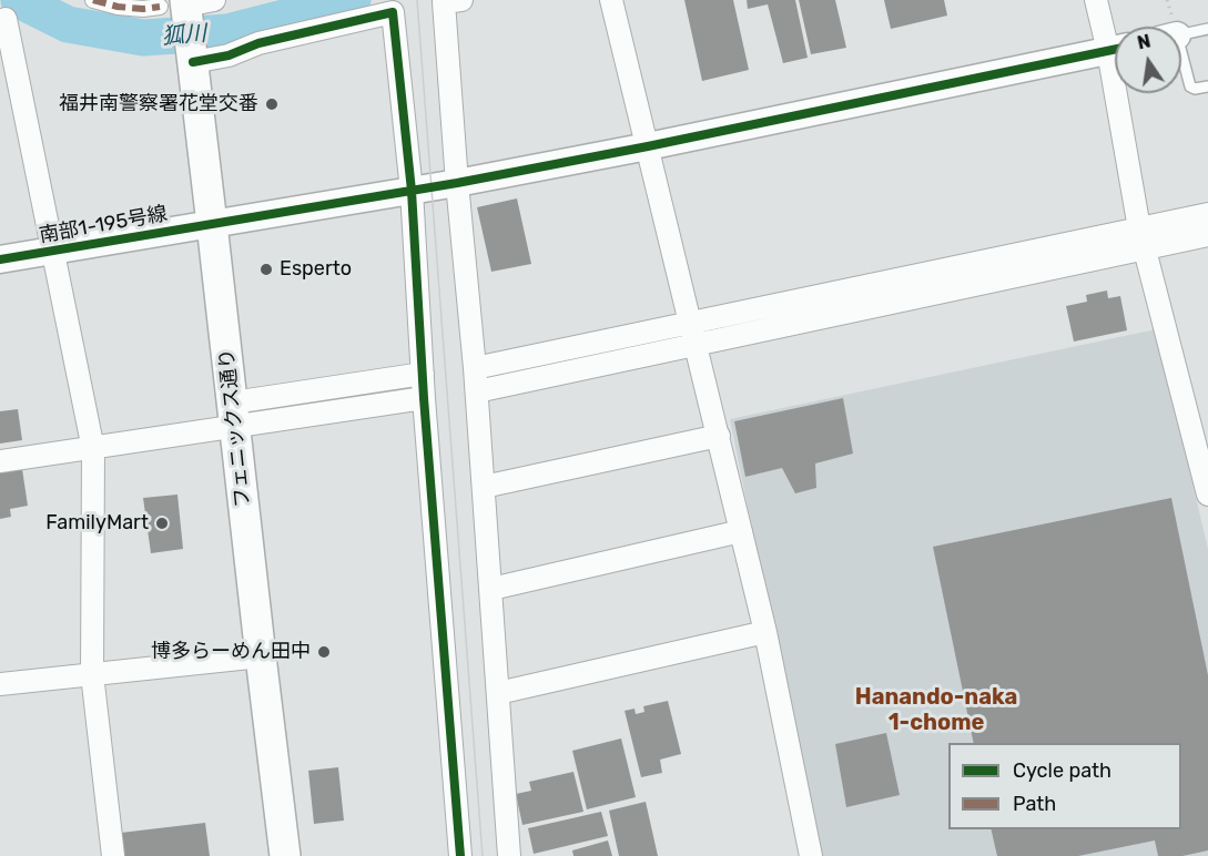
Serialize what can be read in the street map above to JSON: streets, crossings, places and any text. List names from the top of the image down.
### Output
{
  "streets": {
    "main road": ["フェニックス通り"],
    "street": ["南部1-195号線"]
  },
  "crossings": [
    ["南部1-195号線", "フェニックス通り"]
  ],
  "districts": ["Hanando-naka 1-chome"],
  "water": ["狐川"],
  "places": [
    "福井南警察署花堂交番",
    "Esperto",
    "FamilyMart",
    "博多らーめん田中"
  ],
  "legend": ["Cycle path", "Path"],
  "north": "top"
}
